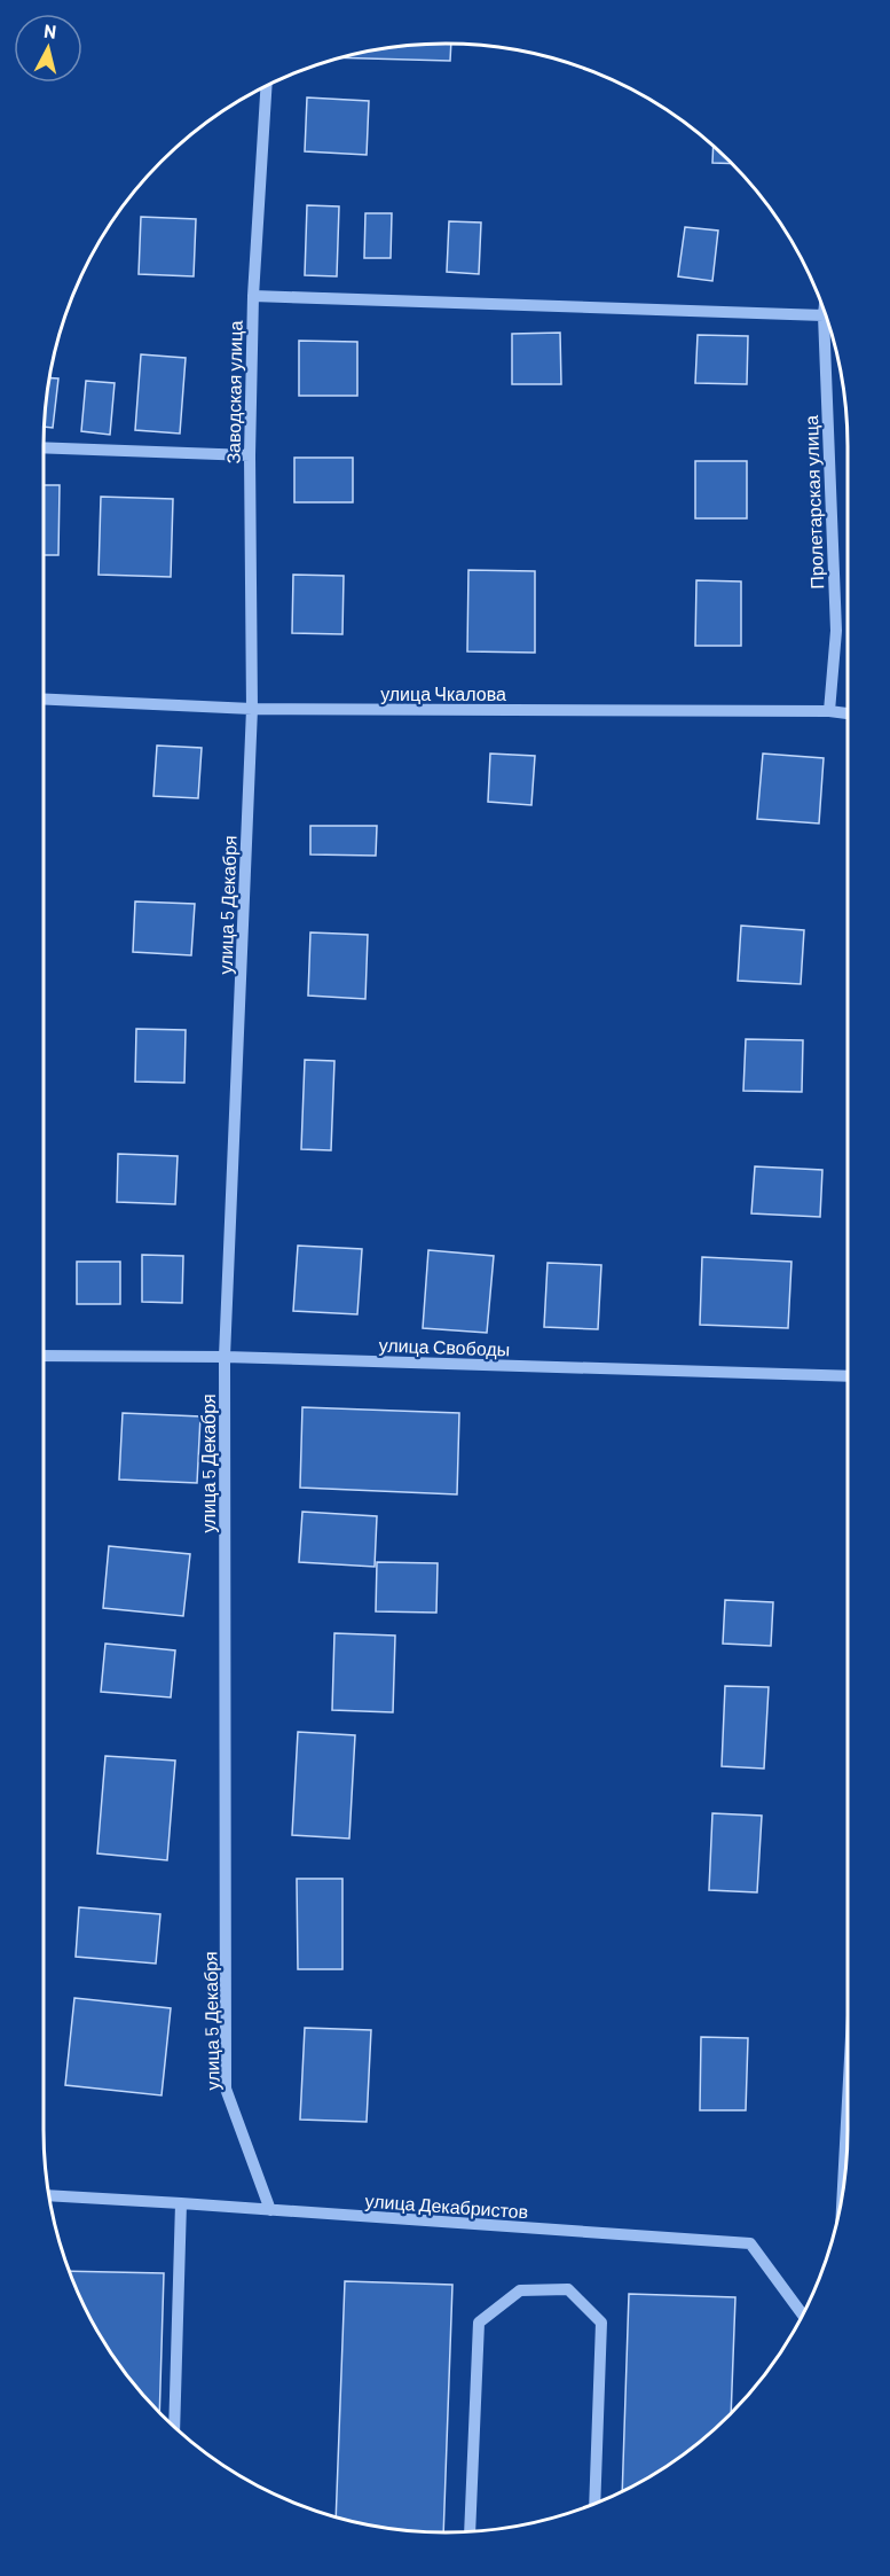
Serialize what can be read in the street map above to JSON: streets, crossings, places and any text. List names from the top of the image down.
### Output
{
  "streets": {
    "street": [
      "Заводская улица",
      "Пролетарская улица",
      "улица Чкалова",
      "улица 5 Декабря",
      "улица Свободы",
      "улица Декабристов"
    ]
  },
  "crossings": [
    ["Заводская улица", "улица Чкалова"],
    ["Заводская улица", "улица 5 Декабря"],
    ["Пролетарская улица", "улица Чкалова"],
    ["улица Чкалова", "улица 5 Декабря"],
    ["улица 5 Декабря", "улица Свободы"],
    ["улица 5 Декабря", "улица Декабристов"]
  ],
  "north": "top"
}
